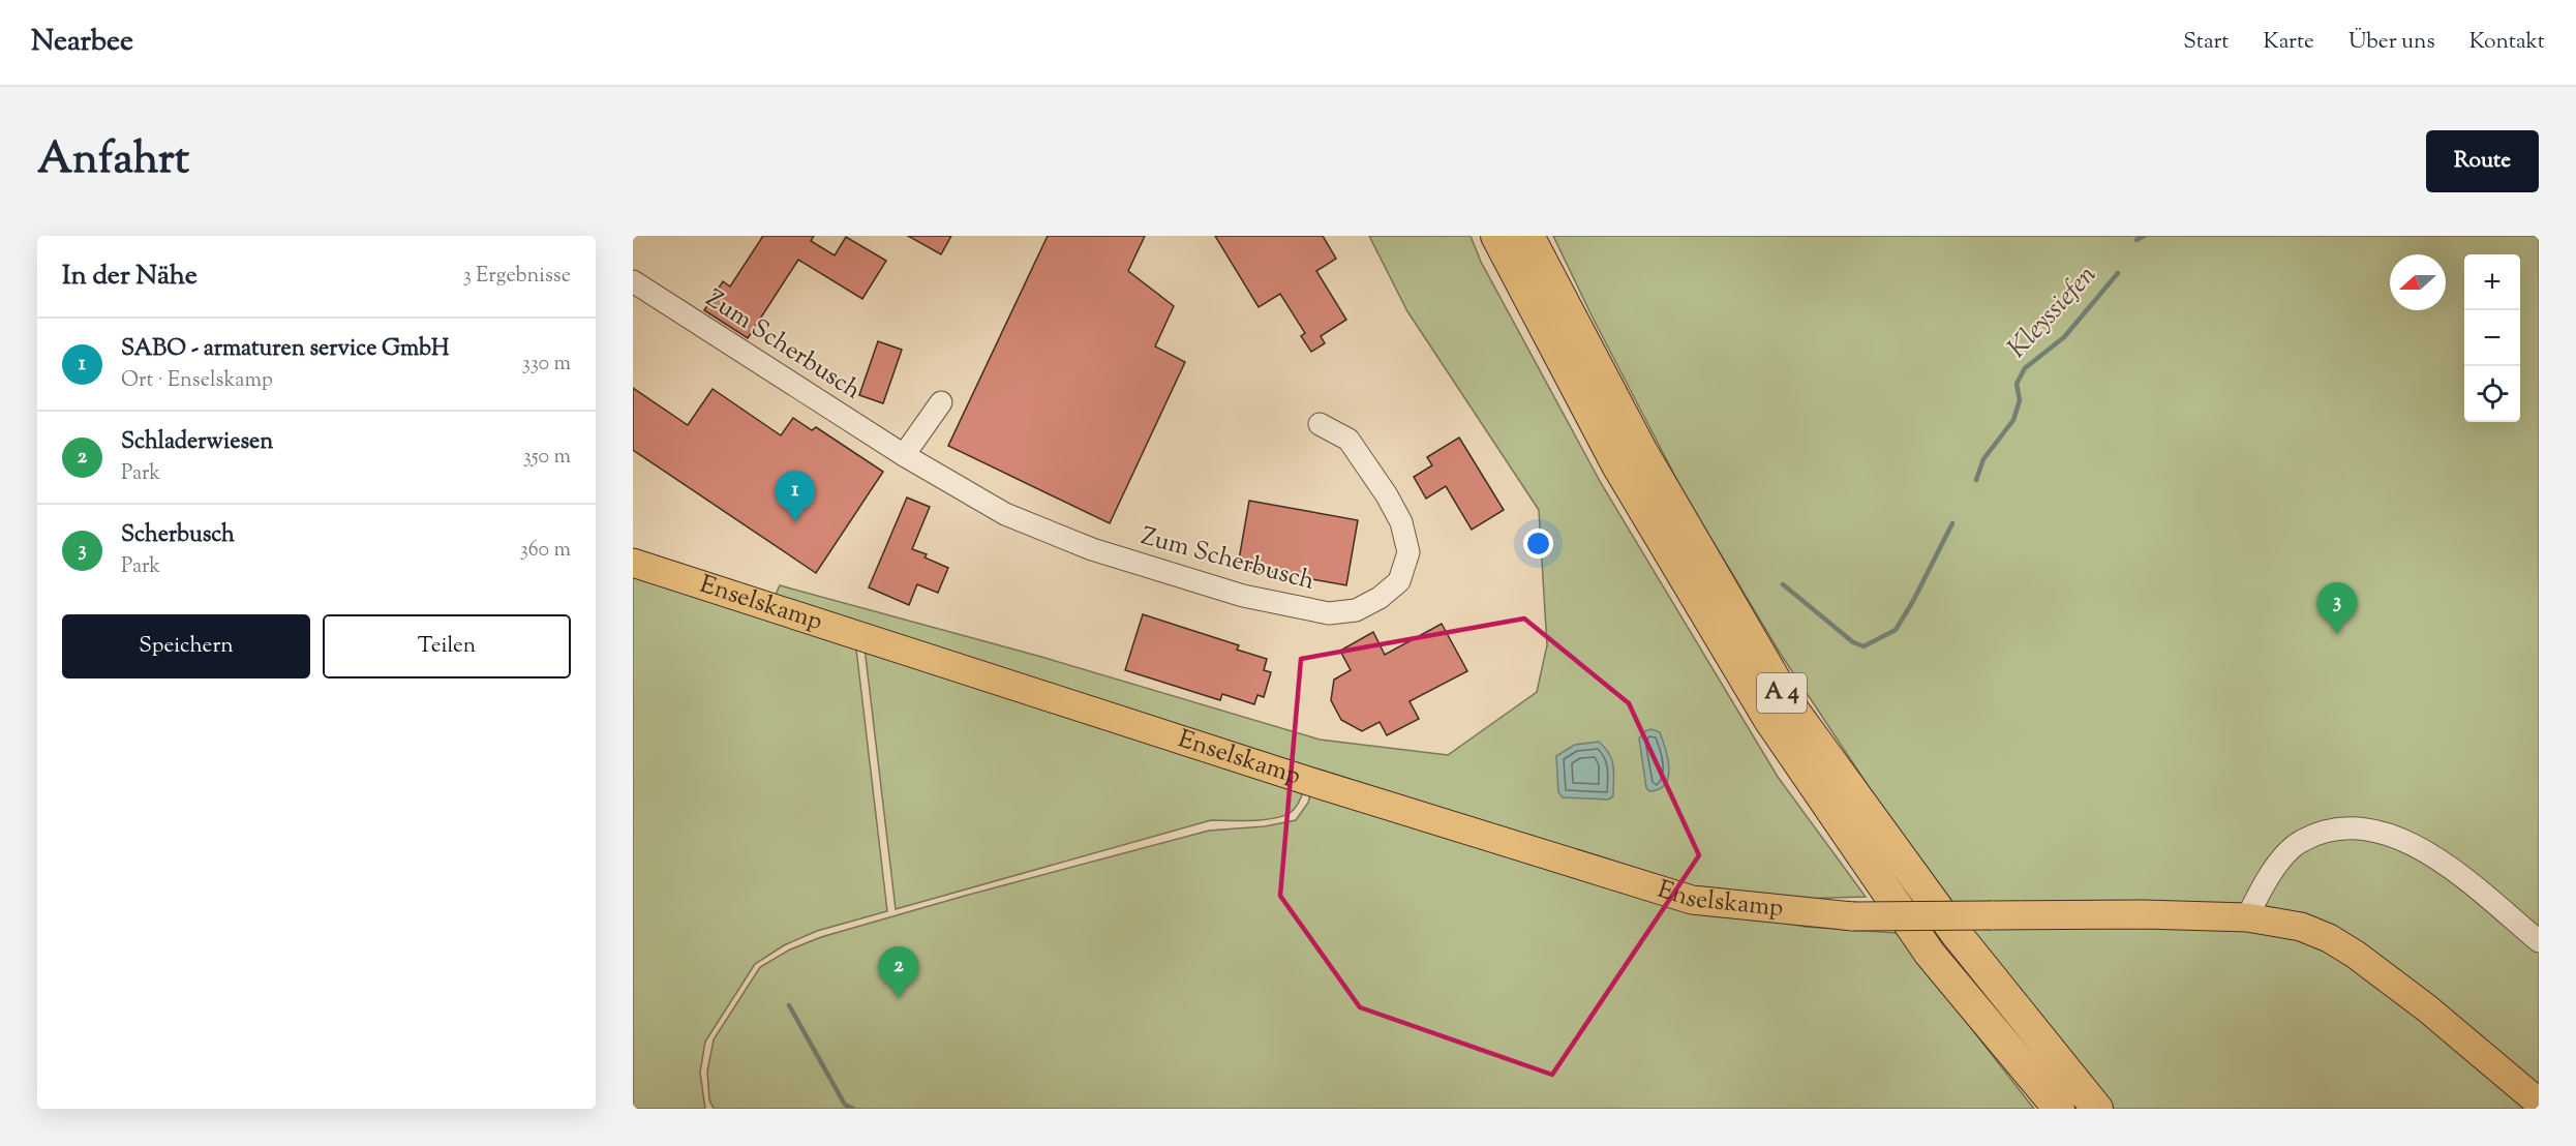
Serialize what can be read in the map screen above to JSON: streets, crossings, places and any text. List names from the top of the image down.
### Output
{
  "streets": {
    "highway": ["A 4"],
    "main road": ["Enselskamp"],
    "street": ["Zum Scherbusch"]
  },
  "water": ["Kleyssiefen"],
  "north": "left",
  "page": {
    "header": "Nearbee",
    "nav": [
      "Start",
      "Karte",
      "Über uns",
      "Kontakt"
    ],
    "title": "Anfahrt",
    "buttons": [
      "Route",
      ["Speichern", "Teilen"]
    ],
    "heading": ["In der Nähe", "3 Ergebnisse"],
    "map_buttons": ["+", "−"],
    "list": [
      {
        "mark": "1",
        "name": "SABO - armaturen service GmbH",
        "note": "Ort · Enselskamp",
        "value": "330 m"
      },
      {
        "mark": "2",
        "name": "Schladerwiesen",
        "note": "Park",
        "value": "350 m"
      },
      {
        "mark": "3",
        "name": "Scherbusch",
        "note": "Park",
        "value": "360 m"
      }
    ],
    "pins": ["1", "3", "2"]
  }
}
